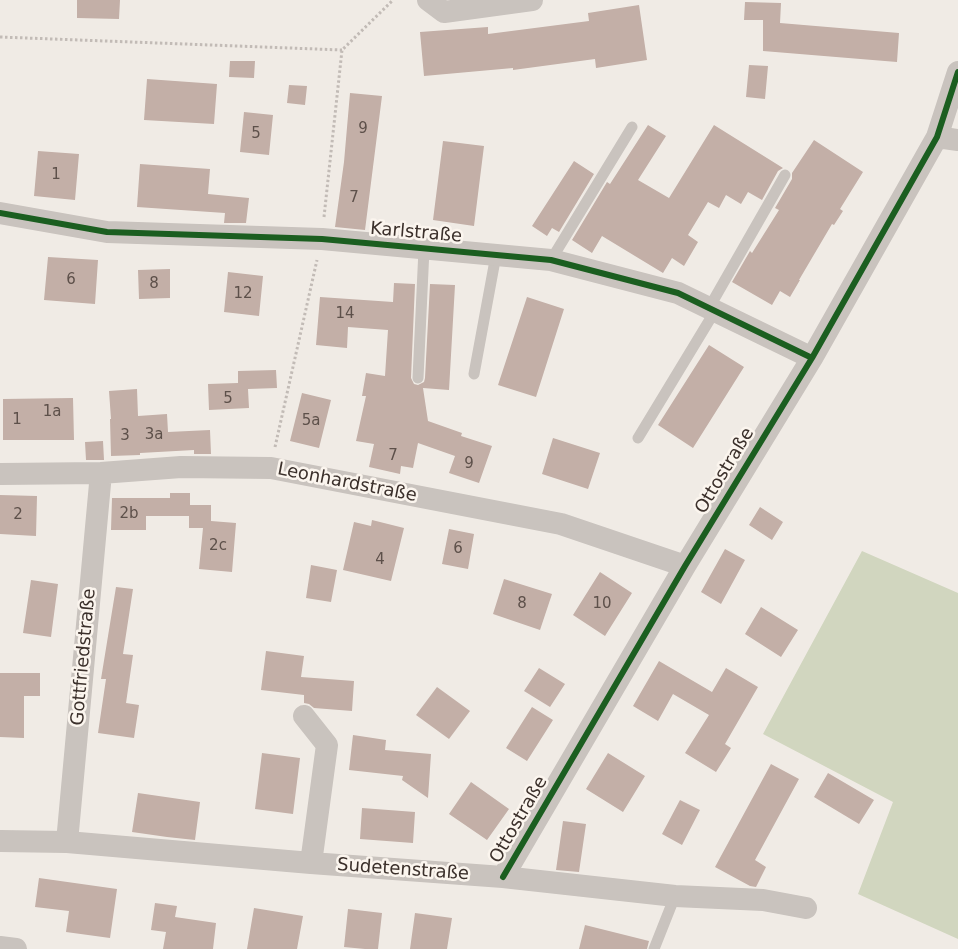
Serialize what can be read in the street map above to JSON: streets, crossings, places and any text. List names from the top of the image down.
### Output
{
  "streets": {
    "street": [
      "Karlstraße",
      "Ottostraße",
      "Leonhardstraße",
      "Gottfriedstraße",
      "Sudetenstraße"
    ]
  },
  "crossings": [
    ["Karlstraße", "Ottostraße"],
    ["Ottostraße", "Leonhardstraße"],
    ["Ottostraße", "Sudetenstraße"],
    ["Leonhardstraße", "Gottfriedstraße"],
    ["Gottfriedstraße", "Sudetenstraße"]
  ],
  "house_numbers": [
    "9",
    "5",
    "1",
    "7",
    "6",
    "8",
    "12",
    "14",
    "5",
    "1a",
    "1",
    "5a",
    "3a",
    "3",
    "7",
    "9",
    "2b",
    "2",
    "2c",
    "6",
    "4",
    "8",
    "10"
  ]
}
